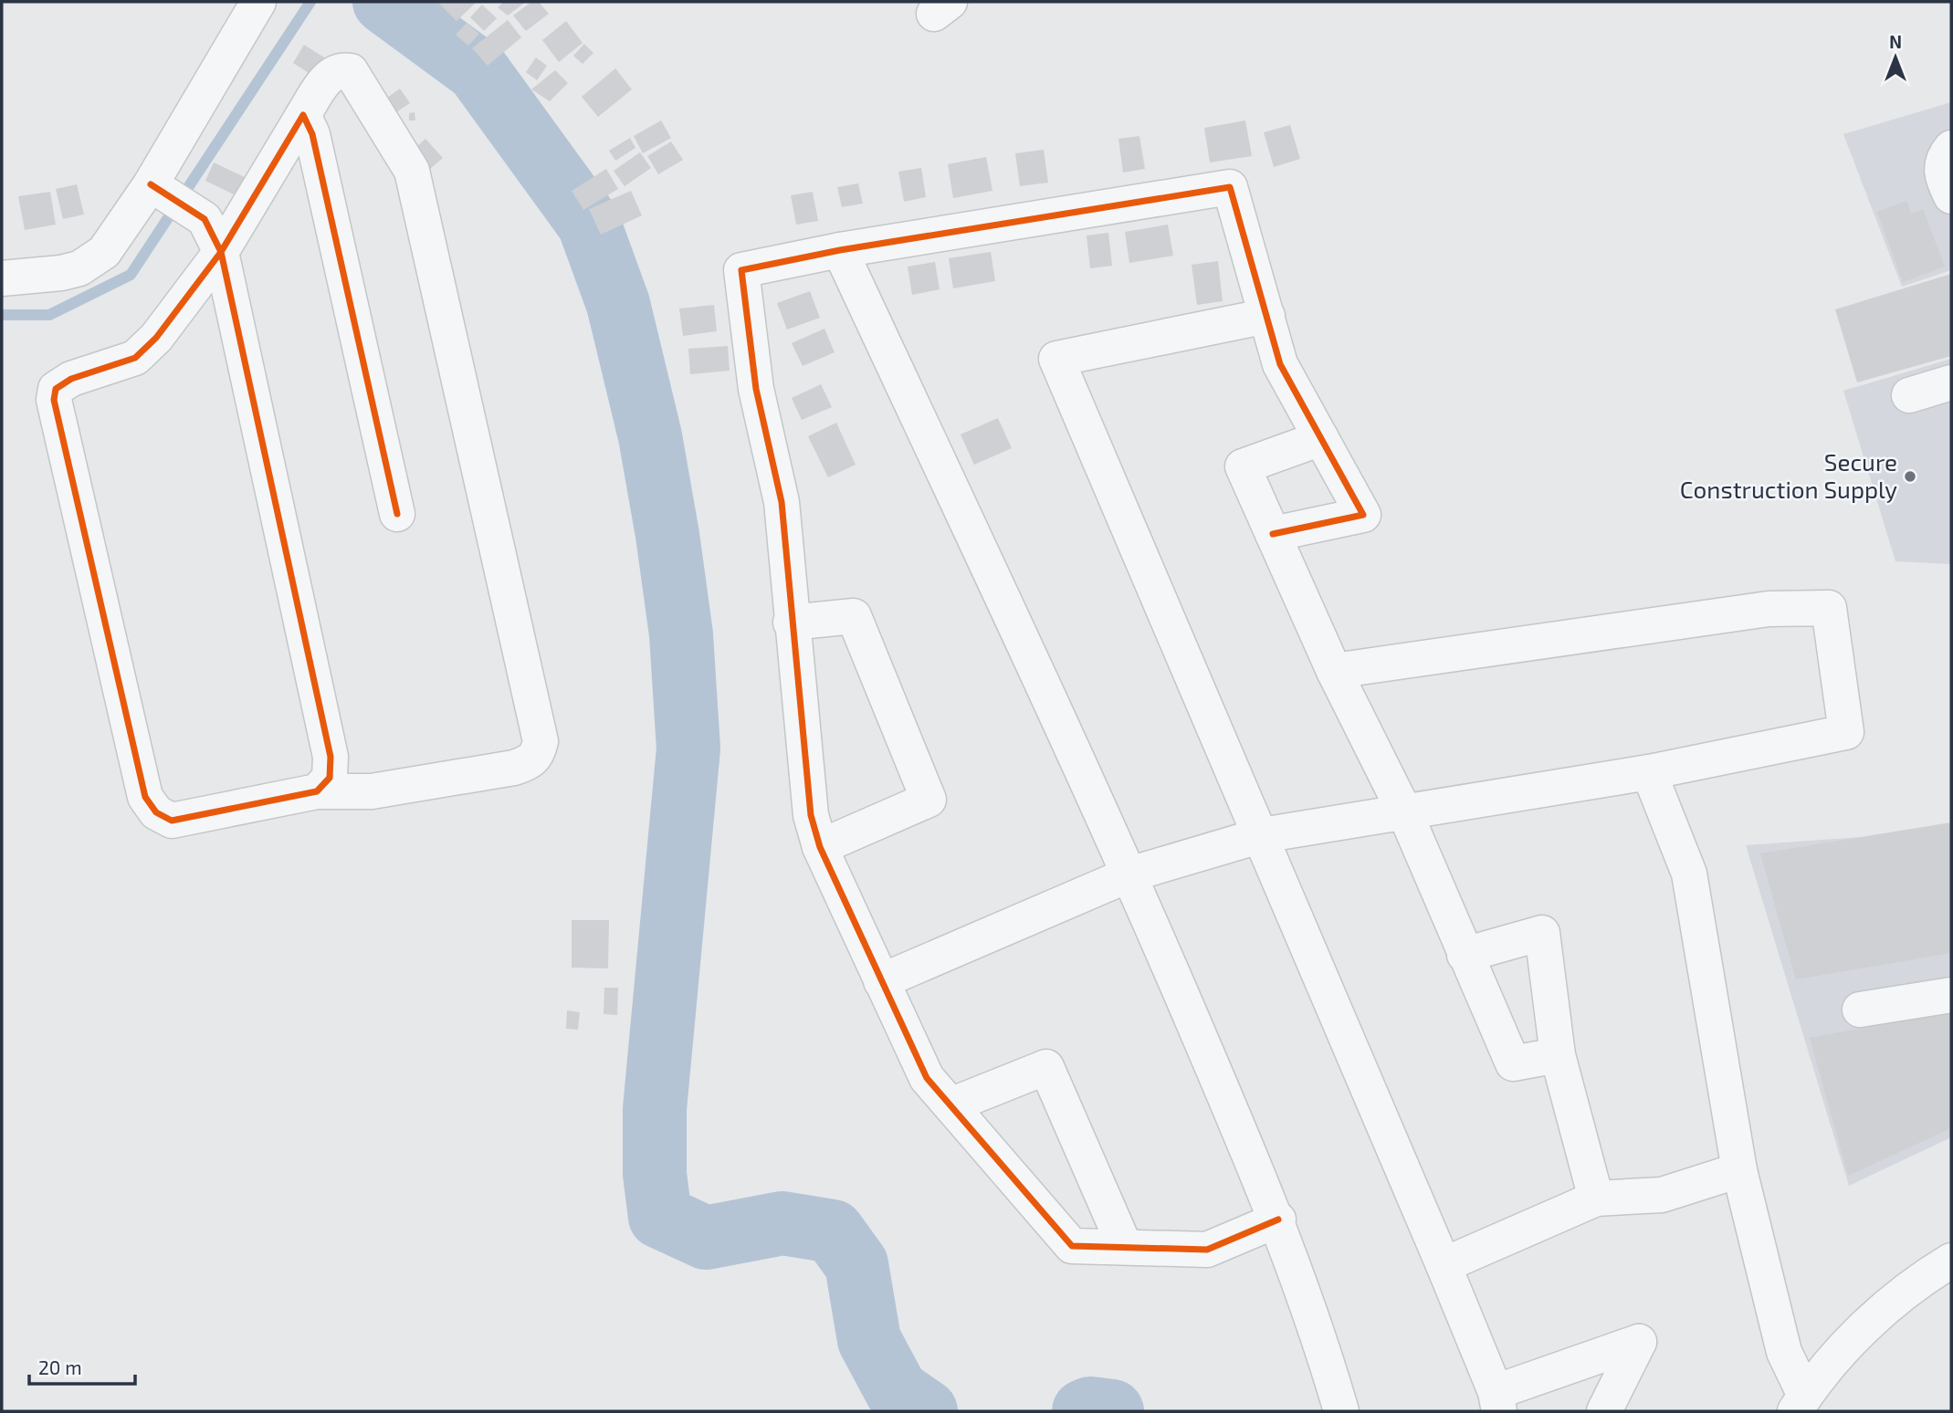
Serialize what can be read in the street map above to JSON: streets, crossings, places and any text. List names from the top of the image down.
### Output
{
  "places": ["Secure Construction Supply"],
  "scale_bar": "20 m",
  "north": "top"
}
